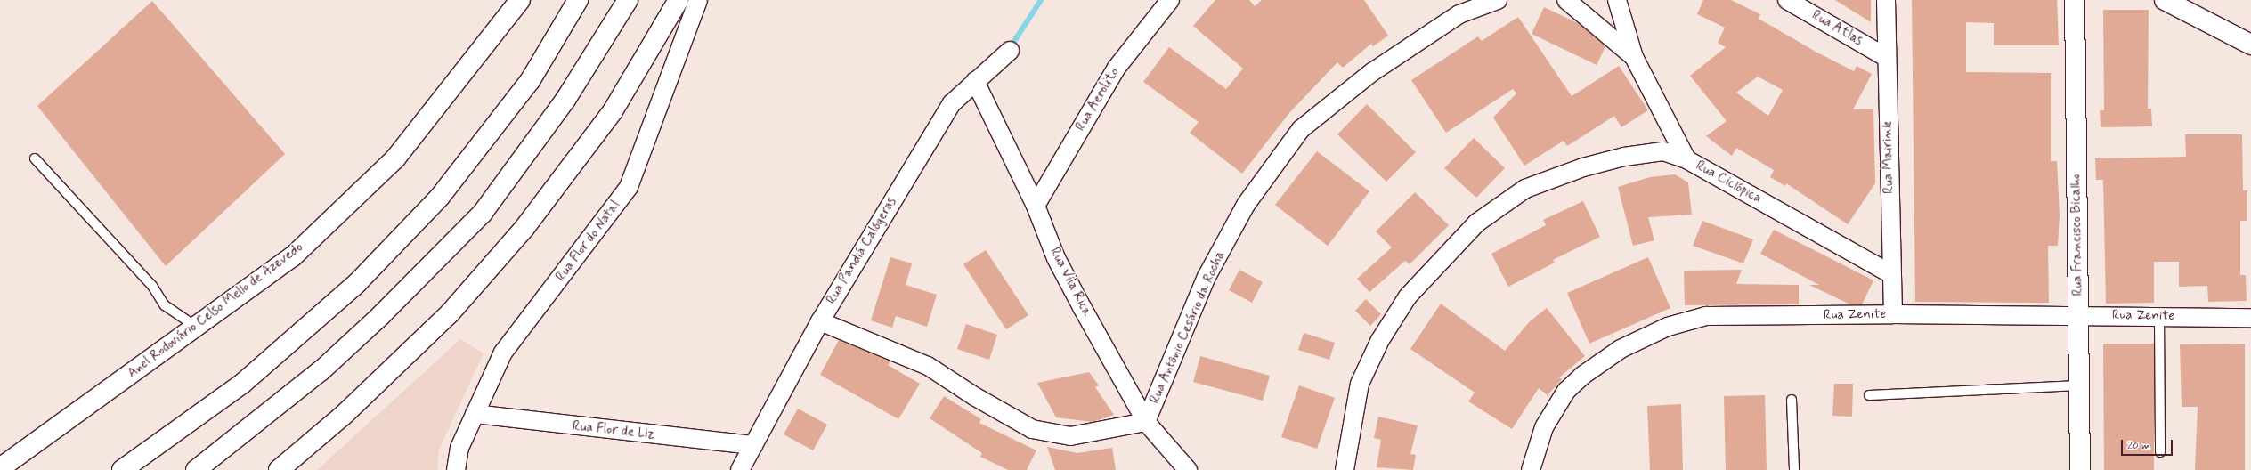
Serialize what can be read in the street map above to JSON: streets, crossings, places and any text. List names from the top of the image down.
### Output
{
  "streets": {
    "main road": ["Rua Francisco Bicalho", "Anel Rodoviário Celso Mello de Azevedo"],
    "street": [
      "Rua Atlas",
      "Rua Aerolito",
      "Rua Mairink",
      "Rua Ciclópica",
      "Rua Flor do Natal",
      "Rua Pandiá Calógeras",
      "Rua Vila Rica",
      "Rua Zenite",
      "Rua Antônio Cesário da Rocha",
      "Rua Flor de Liz"
    ]
  },
  "crossings": [
    ["Rua Atlas", "Rua Mairink"],
    ["Rua Aerolito", "Rua Vila Rica"],
    ["Rua Mairink", "Rua Ciclópica"],
    ["Rua Mairink", "Rua Zenite"],
    ["Rua Francisco Bicalho", "Rua Zenite"],
    ["Rua Flor do Natal", "Rua Flor de Liz"],
    ["Rua Pandiá Calógeras", "Rua Vila Rica"],
    ["Rua Pandiá Calógeras", "Rua Flor de Liz"],
    ["Rua Vila Rica", "Rua Antônio Cesário da Rocha"]
  ],
  "scale_bar": "20 m"
}
